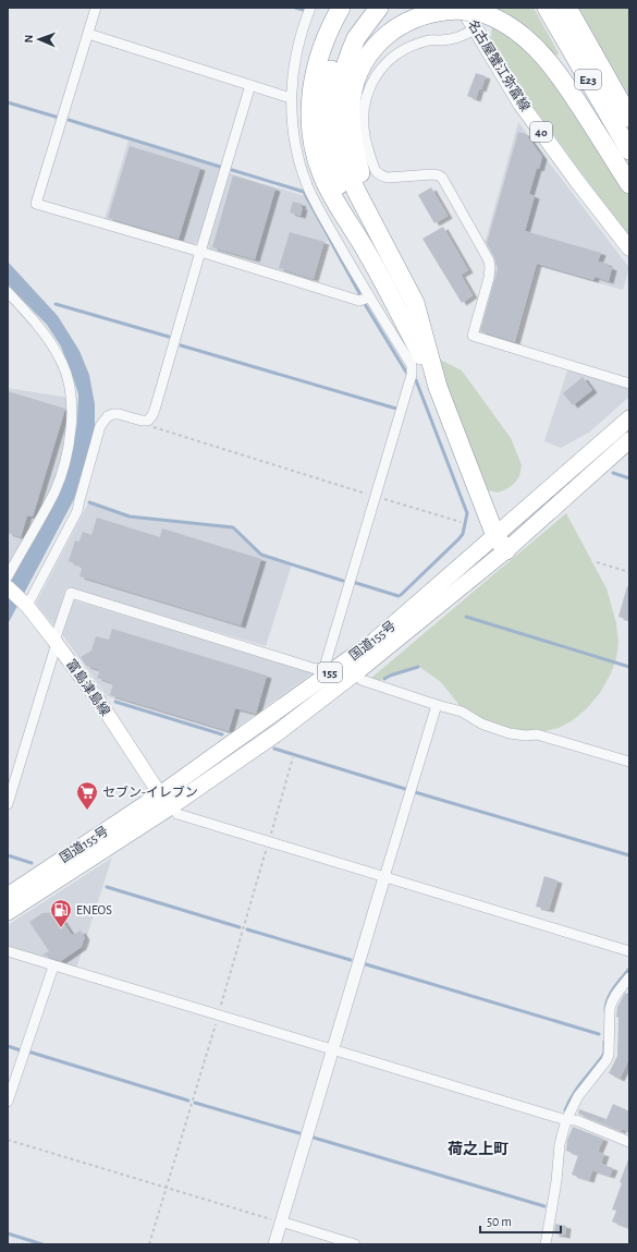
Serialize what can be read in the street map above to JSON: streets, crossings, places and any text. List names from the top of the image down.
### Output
{
  "streets": {
    "highway": ["E23", "国道155号", "155"],
    "main road": ["名古屋蟹江弥富線", "40", "富島津島線"]
  },
  "crossings": [
    ["国道155号", "富島津島線"]
  ],
  "districts": ["荷之上町"],
  "places": {
    "supermarket": ["セブン-イレブン"],
    "fuel station": ["ENEOS"]
  },
  "scale_bar": "50 m",
  "north": "left"
}
